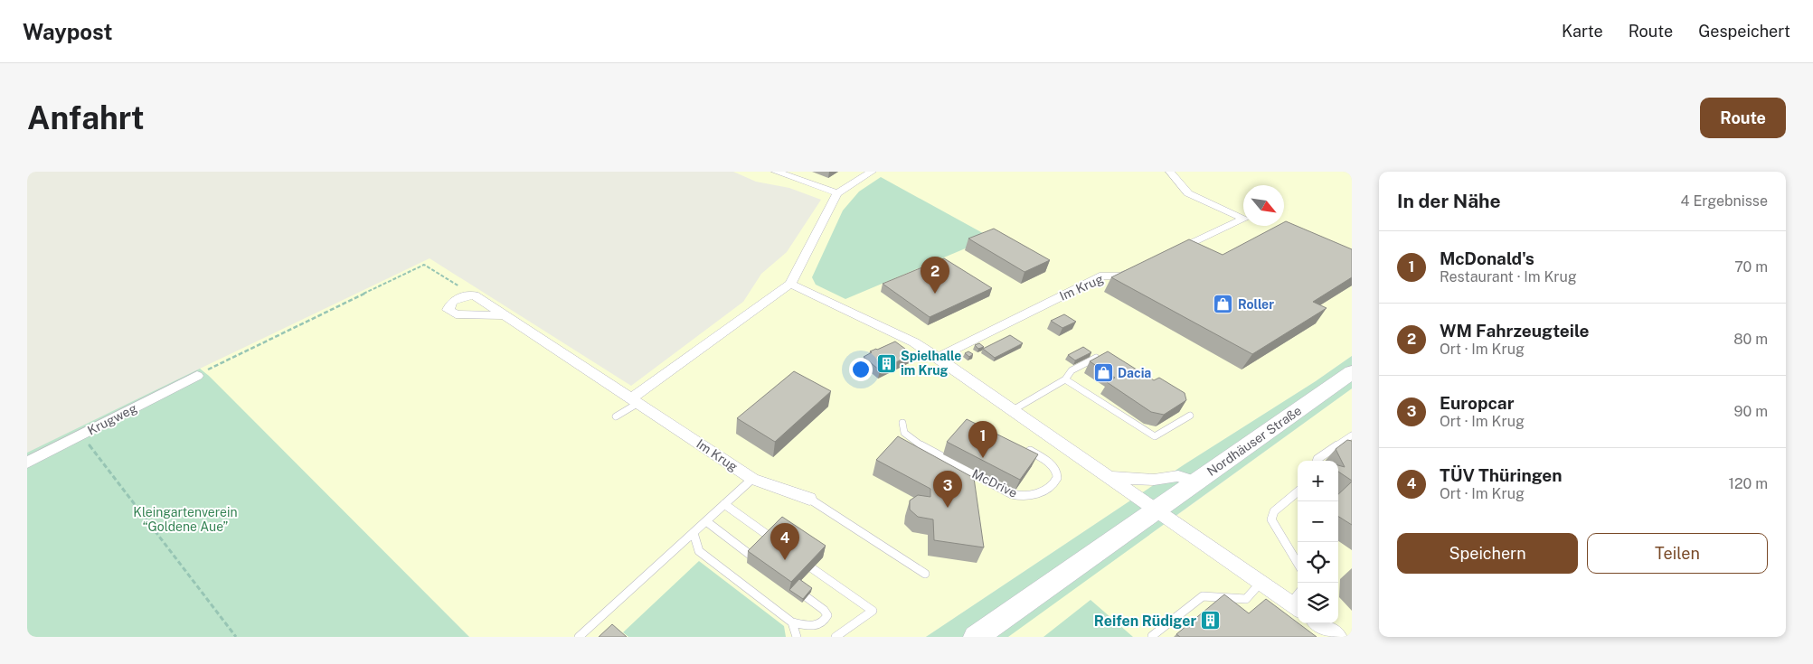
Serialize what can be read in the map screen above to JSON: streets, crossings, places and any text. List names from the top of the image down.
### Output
{
  "streets": {
    "main road": ["Nordhäuser Straße"],
    "street": ["Im Krug", "Krugweg"],
    "lane": ["McDrive"]
  },
  "parks": ["Kleingartenverein “Goldene Aue”"],
  "places": {
    "shop": ["Roller", "Dacia"],
    "building": ["Spielhalle im Krug", "Reifen Rüdiger"]
  },
  "north": "bottom right",
  "page": {
    "header": "Waypost",
    "nav": ["Karte", "Route", "Gespeichert"],
    "buttons": [
      "Route",
      ["Speichern", "Teilen"]
    ],
    "title": "Anfahrt",
    "heading": ["In der Nähe", "4 Ergebnisse"],
    "list": [
      {
        "mark": "1",
        "name": "McDonald's",
        "note": "Restaurant · Im Krug",
        "value": "70 m"
      },
      {
        "mark": "2",
        "name": "WM Fahrzeugteile",
        "note": "Ort · Im Krug",
        "value": "80 m"
      },
      {
        "mark": "3",
        "name": "Europcar",
        "note": "Ort · Im Krug",
        "value": "90 m"
      },
      {
        "mark": "4",
        "name": "TÜV Thüringen",
        "note": "Ort · Im Krug",
        "value": "120 m"
      }
    ],
    "pins": [
      "2",
      "1",
      "3",
      "4"
    ],
    "map_buttons": ["+", "−"]
  }
}
